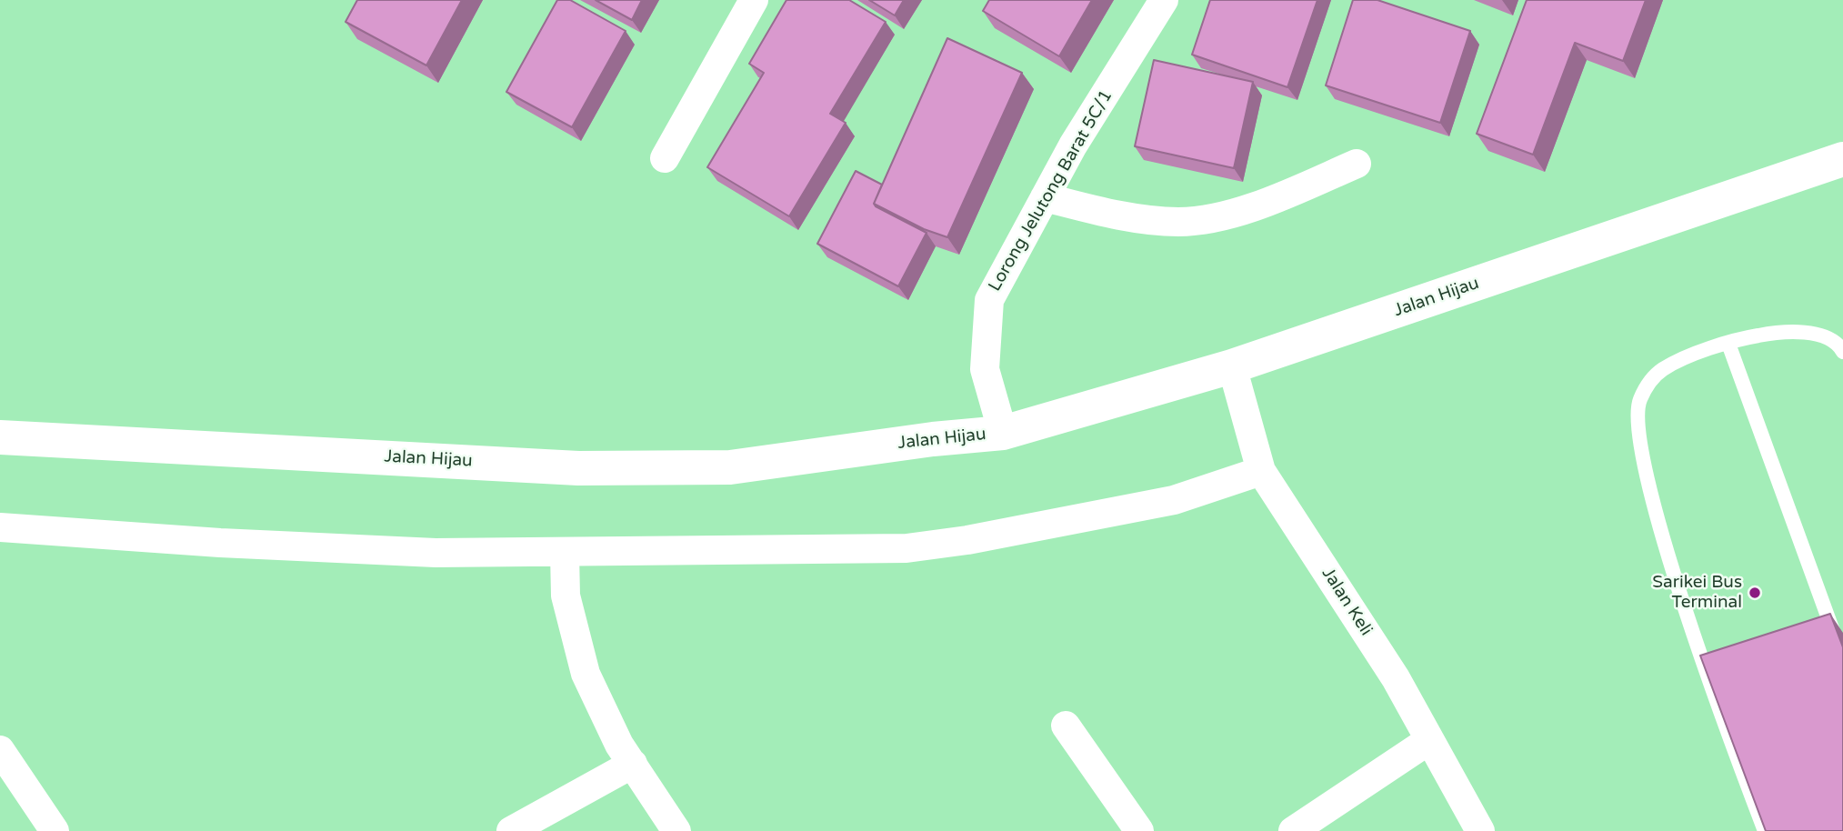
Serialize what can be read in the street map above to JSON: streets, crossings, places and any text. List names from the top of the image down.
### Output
{
  "streets": {
    "main road": ["Jalan Hijau"],
    "street": ["Lorong Jelutong Barat 5C/1", "Jalan Keli"]
  },
  "crossings": [
    ["Lorong Jelutong Barat 5C/1", "Jalan Hijau"],
    ["Jalan Hijau", "Jalan Keli"]
  ],
  "places": ["Sarikei Bus Terminal"]
}
